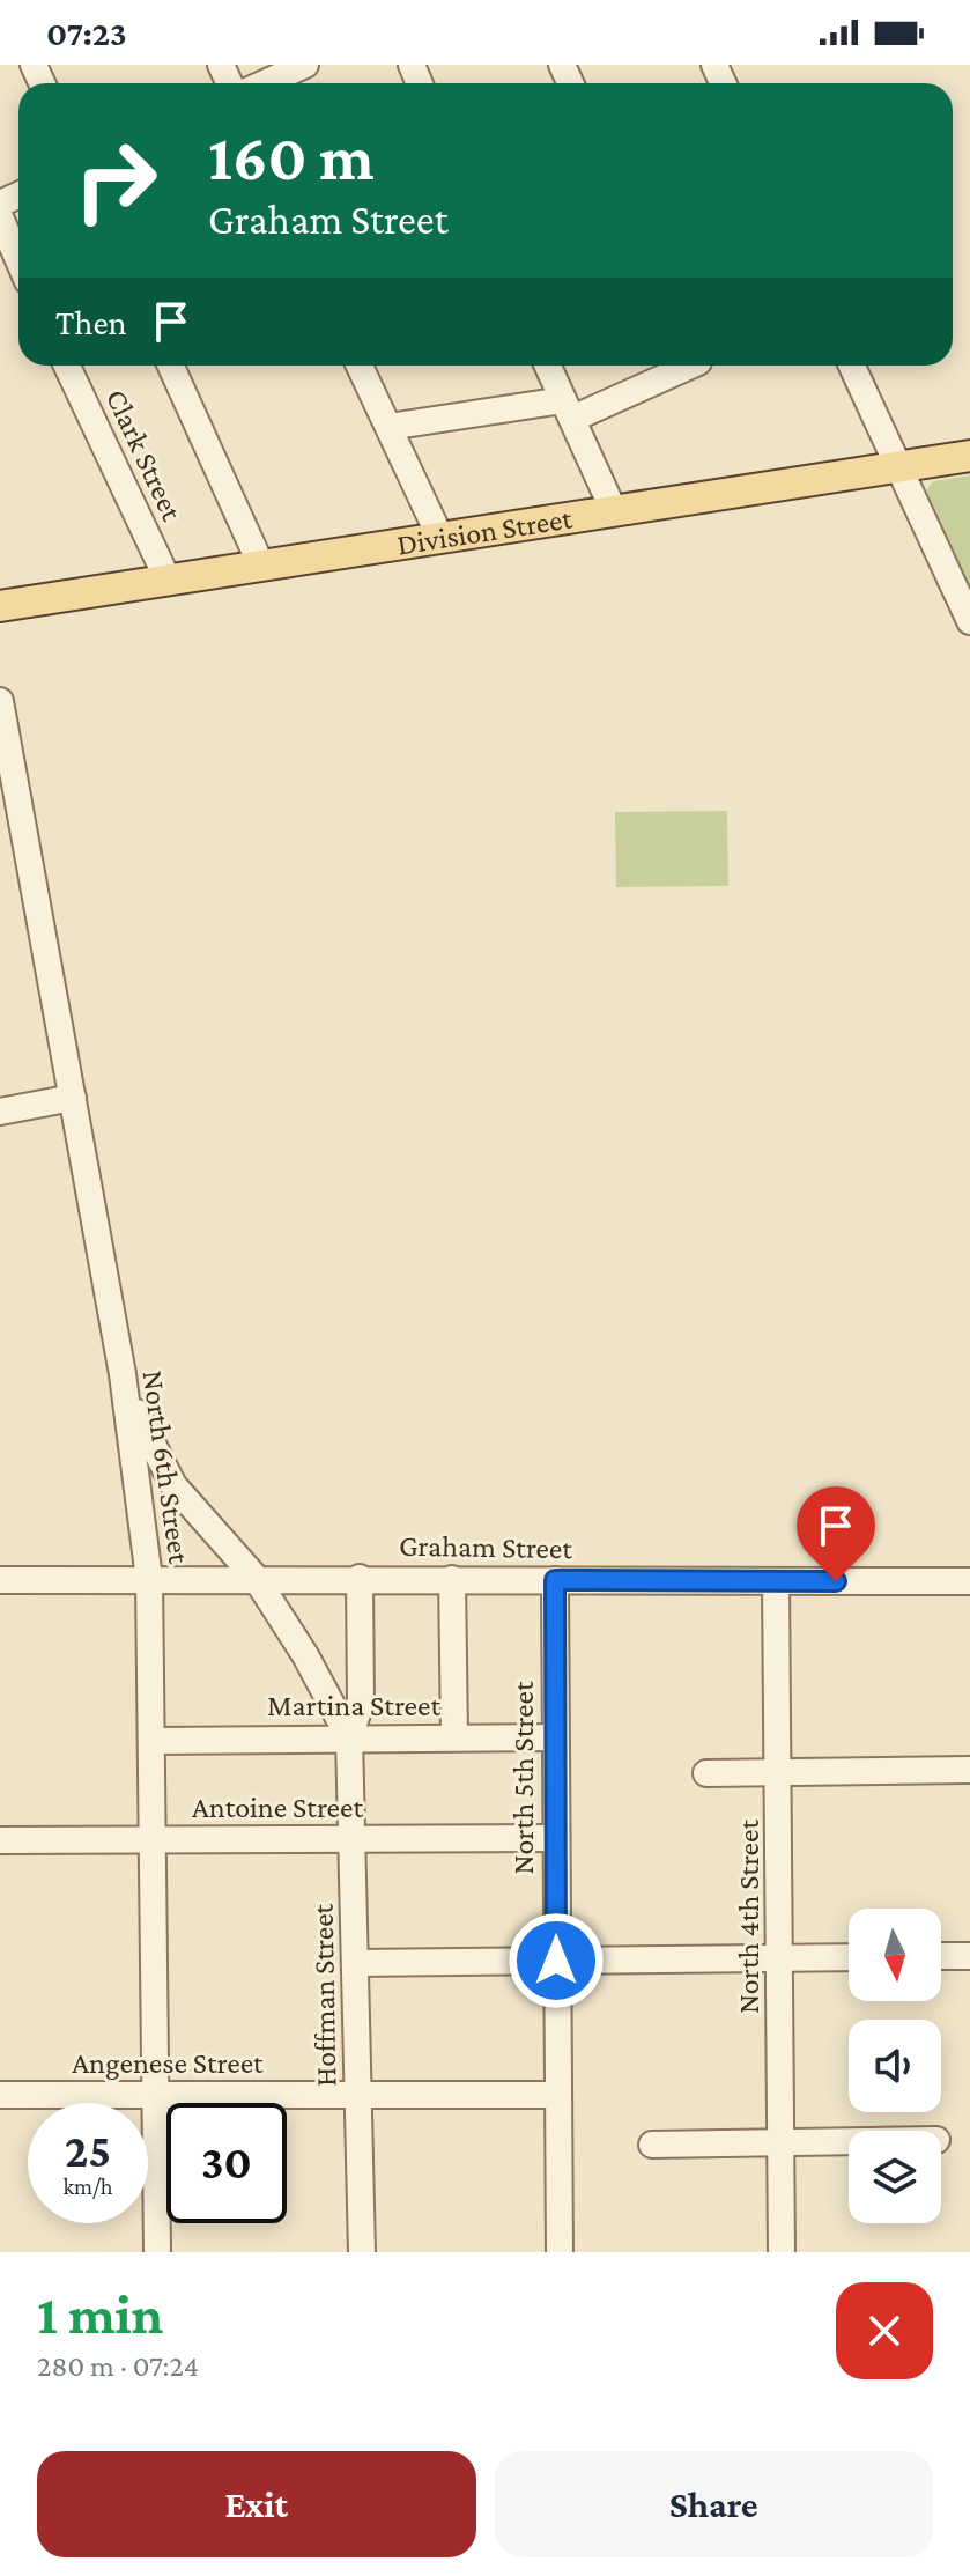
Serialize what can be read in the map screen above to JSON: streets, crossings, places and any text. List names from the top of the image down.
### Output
{
  "streets": {
    "main road": ["Division Street"],
    "street": [
      "Clark Street",
      "North 6th Street",
      "Graham Street",
      "Martina Street",
      "North 5th Street",
      "Antoine Street",
      "North 4th Street",
      "Hoffman Street",
      "Angenese Street"
    ]
  },
  "crossings": [
    ["Clark Street", "Division Street"],
    ["North 6th Street", "Graham Street"],
    ["North 6th Street", "Martina Street"],
    ["North 6th Street", "Antoine Street"],
    ["North 6th Street", "Hoffman Street"],
    ["North 6th Street", "Angenese Street"],
    ["Graham Street", "North 5th Street"],
    ["Graham Street", "North 4th Street"],
    ["Graham Street", "Hoffman Street"],
    ["Martina Street", "North 5th Street"],
    ["Martina Street", "Hoffman Street"],
    ["North 5th Street", "Antoine Street"],
    ["North 5th Street", "Angenese Street"],
    ["Antoine Street", "Hoffman Street"],
    ["Hoffman Street", "Angenese Street"]
  ],
  "north": "bottom",
  "page": {
    "status": "07:23",
    "turn": ["160 m", "Graham Street"],
    "then": "Then",
    "speed": "25 km/h",
    "limit": "30",
    "heading": ["1 min", "280 m · 07:24"],
    "buttons": ["Exit", "Share"]
  }
}
